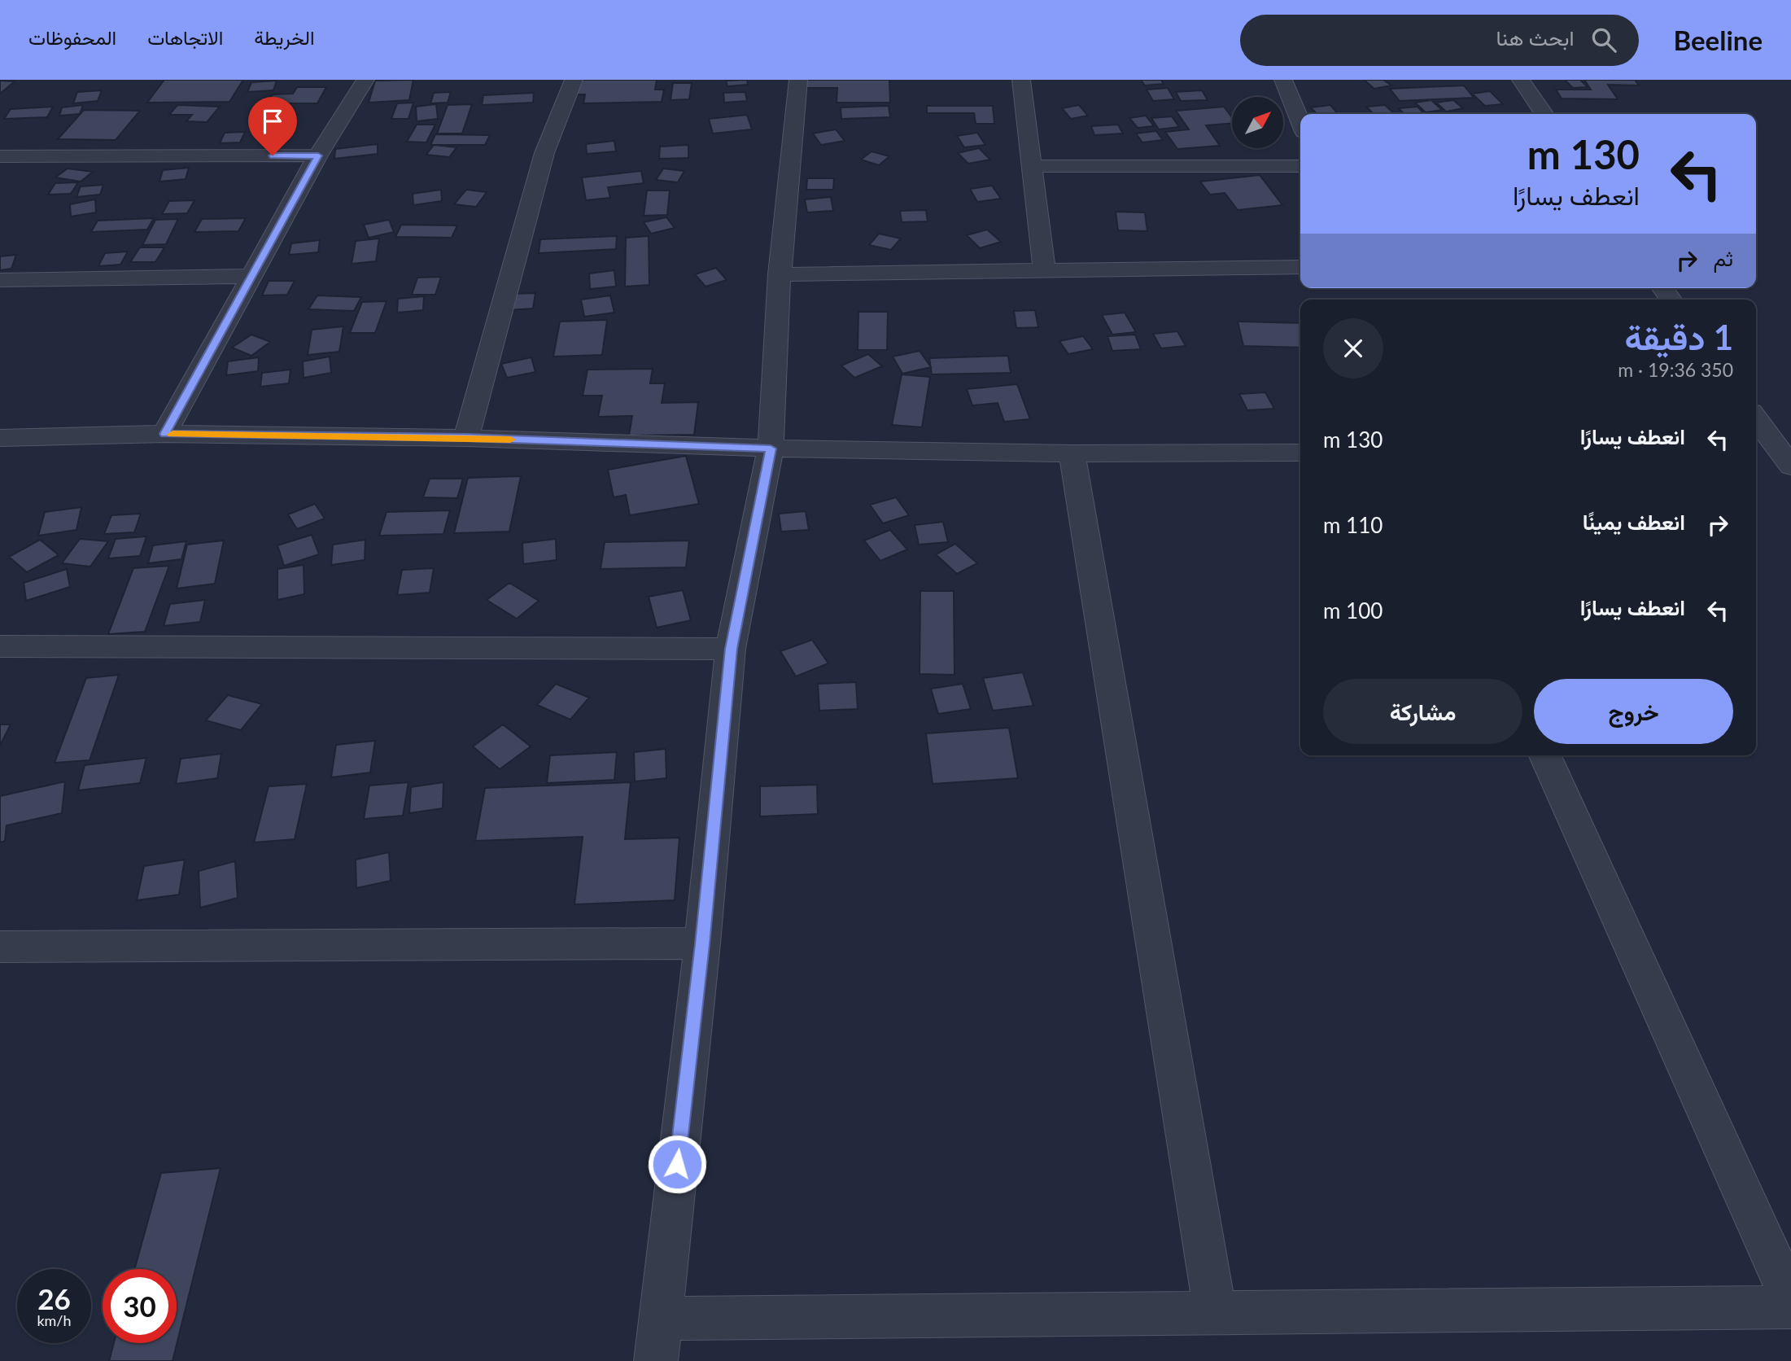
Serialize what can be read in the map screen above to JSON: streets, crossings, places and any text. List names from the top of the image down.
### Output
{
  "north": "top right",
  "page": {
    "header": "Beeline",
    "search": "ابحث هنا",
    "nav": ["الخريطة", "الاتجاهات", "المحفوظات"],
    "turn": ["130 m", "انعطف يسارًا"],
    "then": "ثم",
    "heading": ["1 دقيقة", "350 m · 19:36"],
    "list": [
      {
        "name": "انعطف يسارًا",
        "value": "130 m"
      },
      {
        "name": "انعطف يمينًا",
        "value": "110 m"
      },
      {
        "name": "انعطف يسارًا",
        "value": "100 m"
      }
    ],
    "buttons": ["خروج", "مشاركة"],
    "speed": "26 km/h",
    "limit": "30"
  }
}
